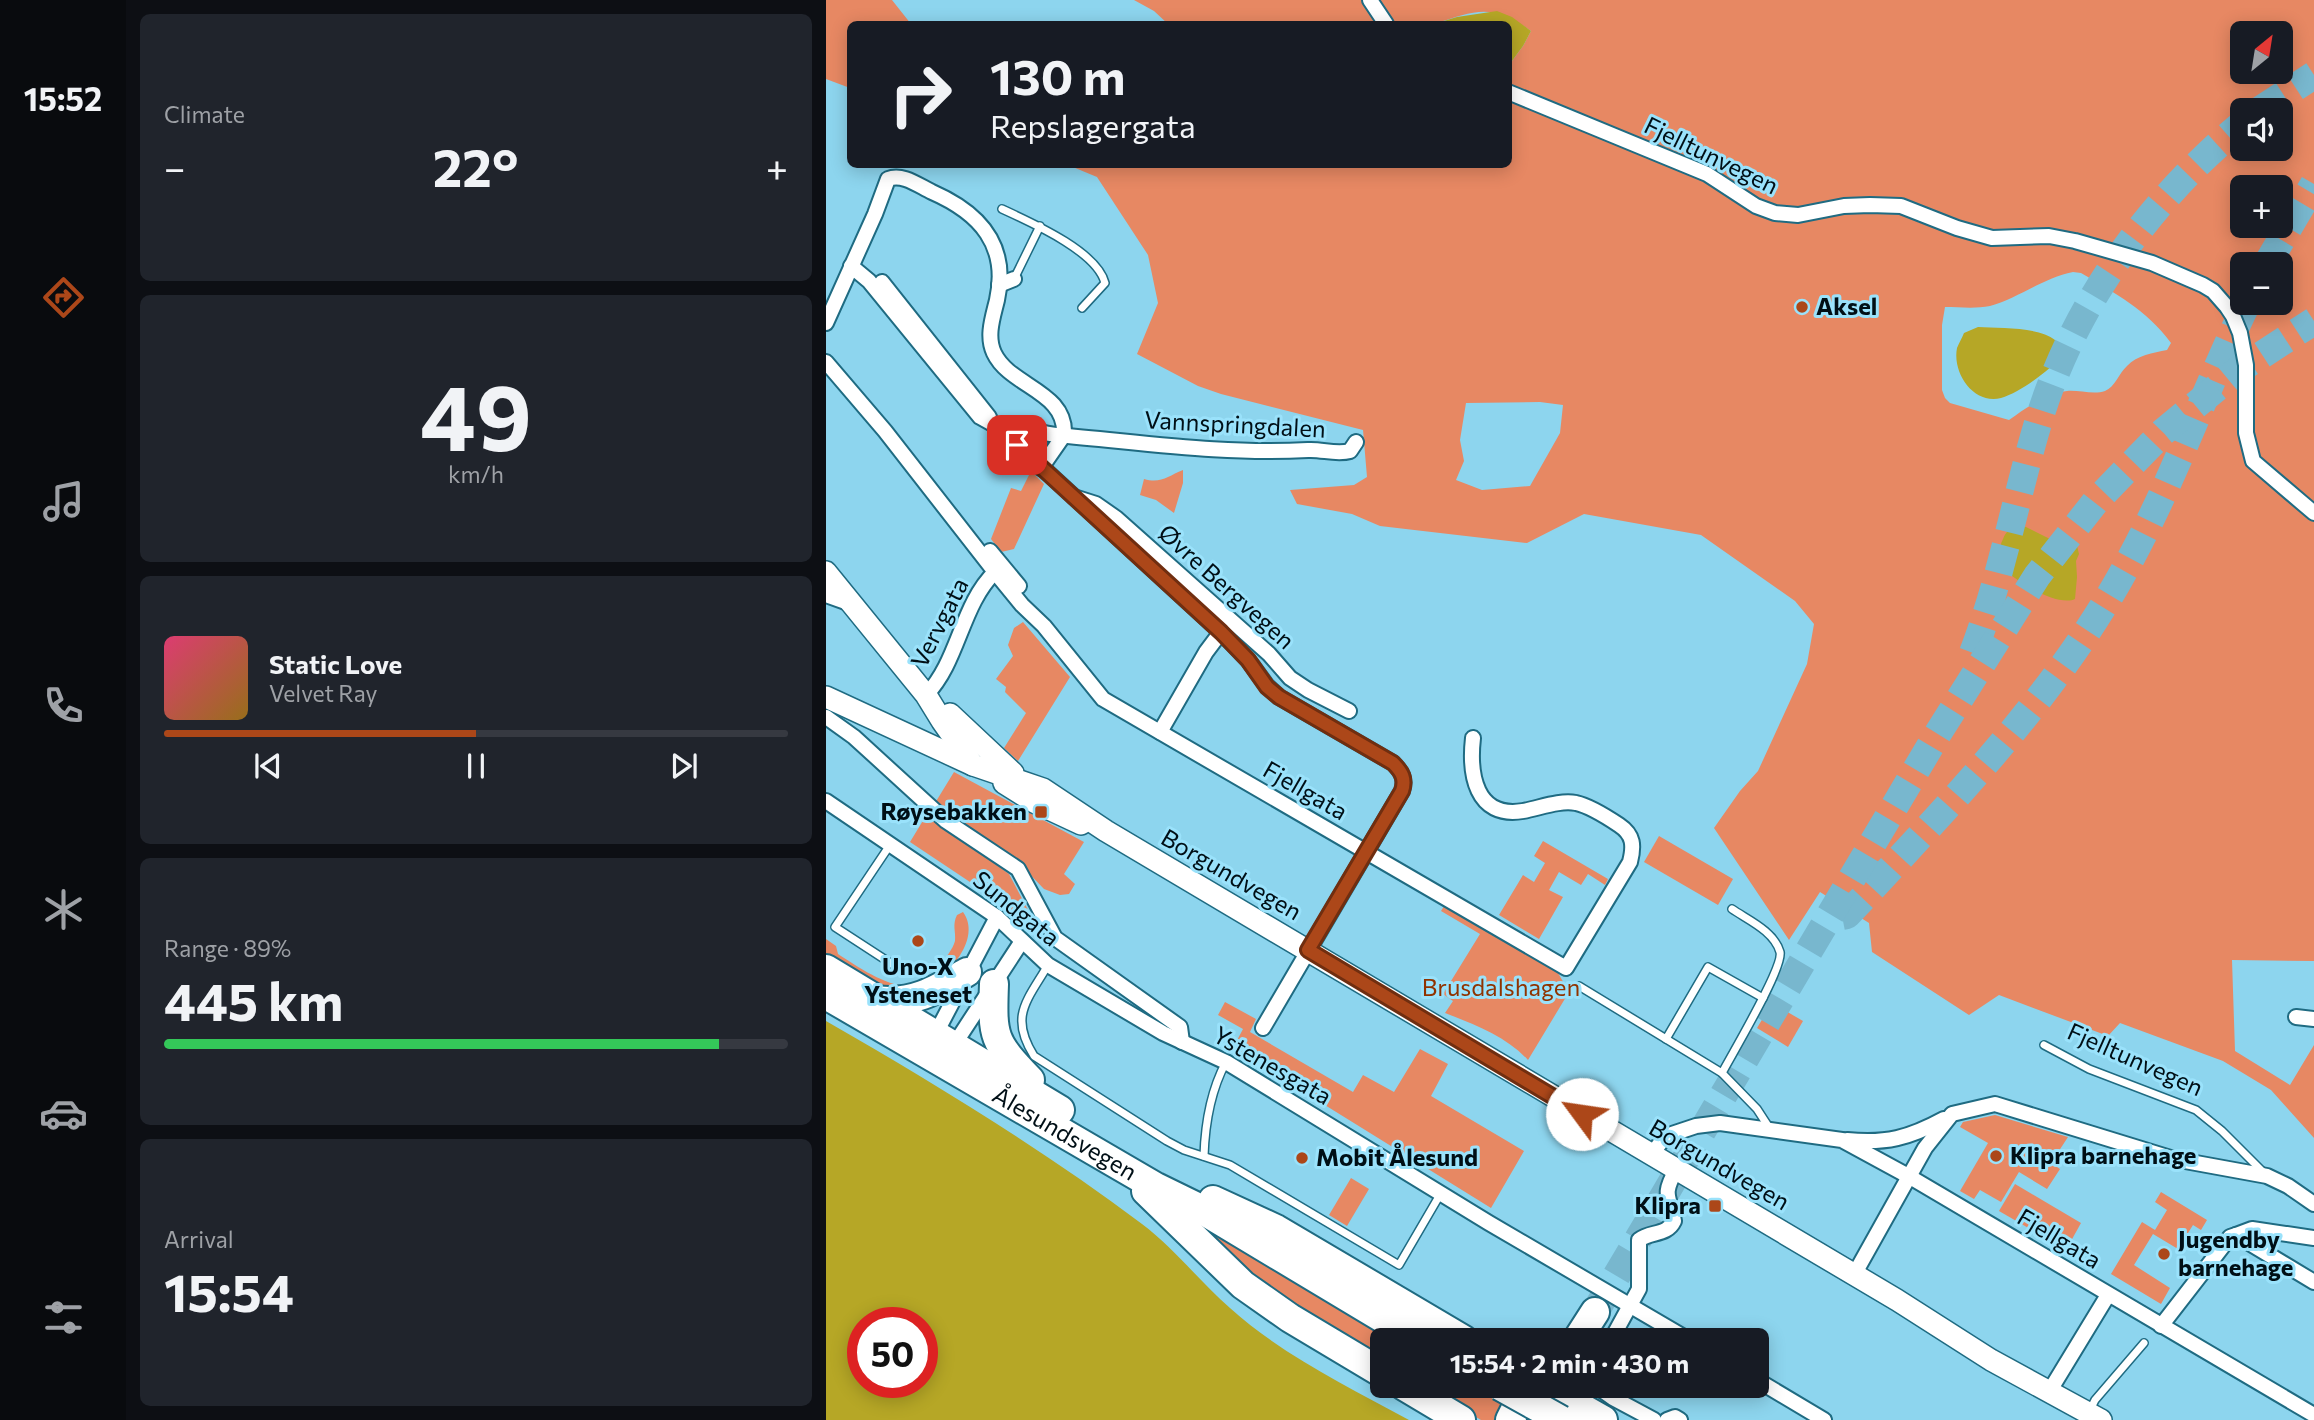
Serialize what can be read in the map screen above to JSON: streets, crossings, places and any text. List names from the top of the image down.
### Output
{
  "streets": {
    "highway": ["Ålesundsvegen"],
    "main road": ["Borgundvegen"],
    "street": [
      "Fjelltunvegen",
      "Vannspringdalen",
      "Øvre Bergvegen",
      "Vervgata",
      "Fjellgata",
      "Sundgata",
      "Ystenesgata"
    ]
  },
  "crossings": [
    ["Fjelltunvegen", "Fjellgata"],
    ["Vervgata", "Fjellgata"],
    ["Vervgata", "Borgundvegen"],
    ["Fjellgata", "Borgundvegen"],
    ["Sundgata", "Ystenesgata"]
  ],
  "parks": ["Brusdalshagen"],
  "places": {
    "other": [
      "Aksel",
      "Uno-X Ysteneset",
      "Klipra barnehage",
      "Mobit Ålesund",
      "Jugendby barnehage"
    ],
    "transit": ["Røysebakken", "Klipra"]
  },
  "north": "top right",
  "page": {
    "tabs": "15:52",
    "tile": [
      "Climate",
      ["49", "km/h"],
      ["Range · 89%", "445 km"],
      ["Arrival", "15:54"]
    ],
    "map_buttons": ["+", "−"],
    "turn": ["130 m", "Repslagergata"],
    "heat": ["−", "22°", "+"],
    "song": ["Static Love", "Velvet Ray"],
    "limit": "50",
    "trip": "15:54 · 2 min · 430 m"
  }
}
